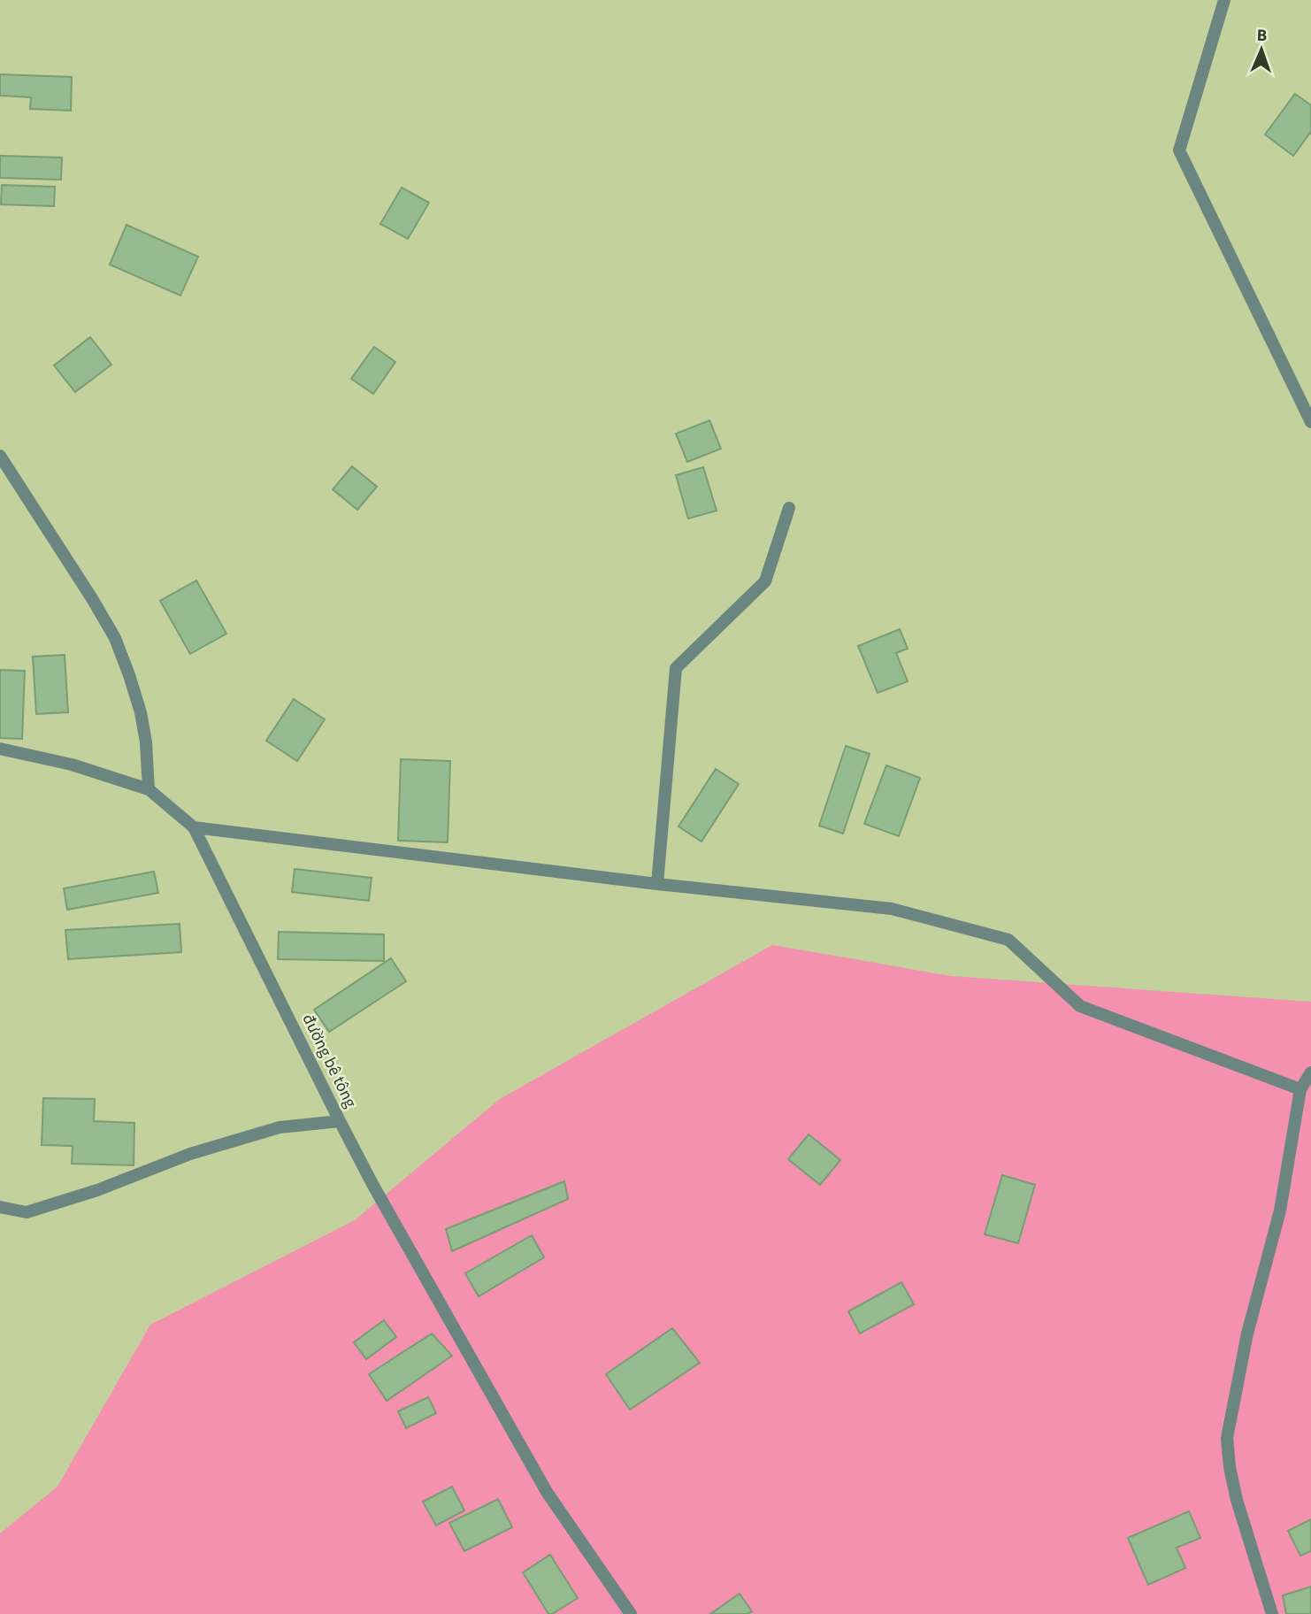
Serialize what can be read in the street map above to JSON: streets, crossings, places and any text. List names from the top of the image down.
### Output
{
  "streets": {
    "street": ["đường bê tông"]
  },
  "north": "top"
}
